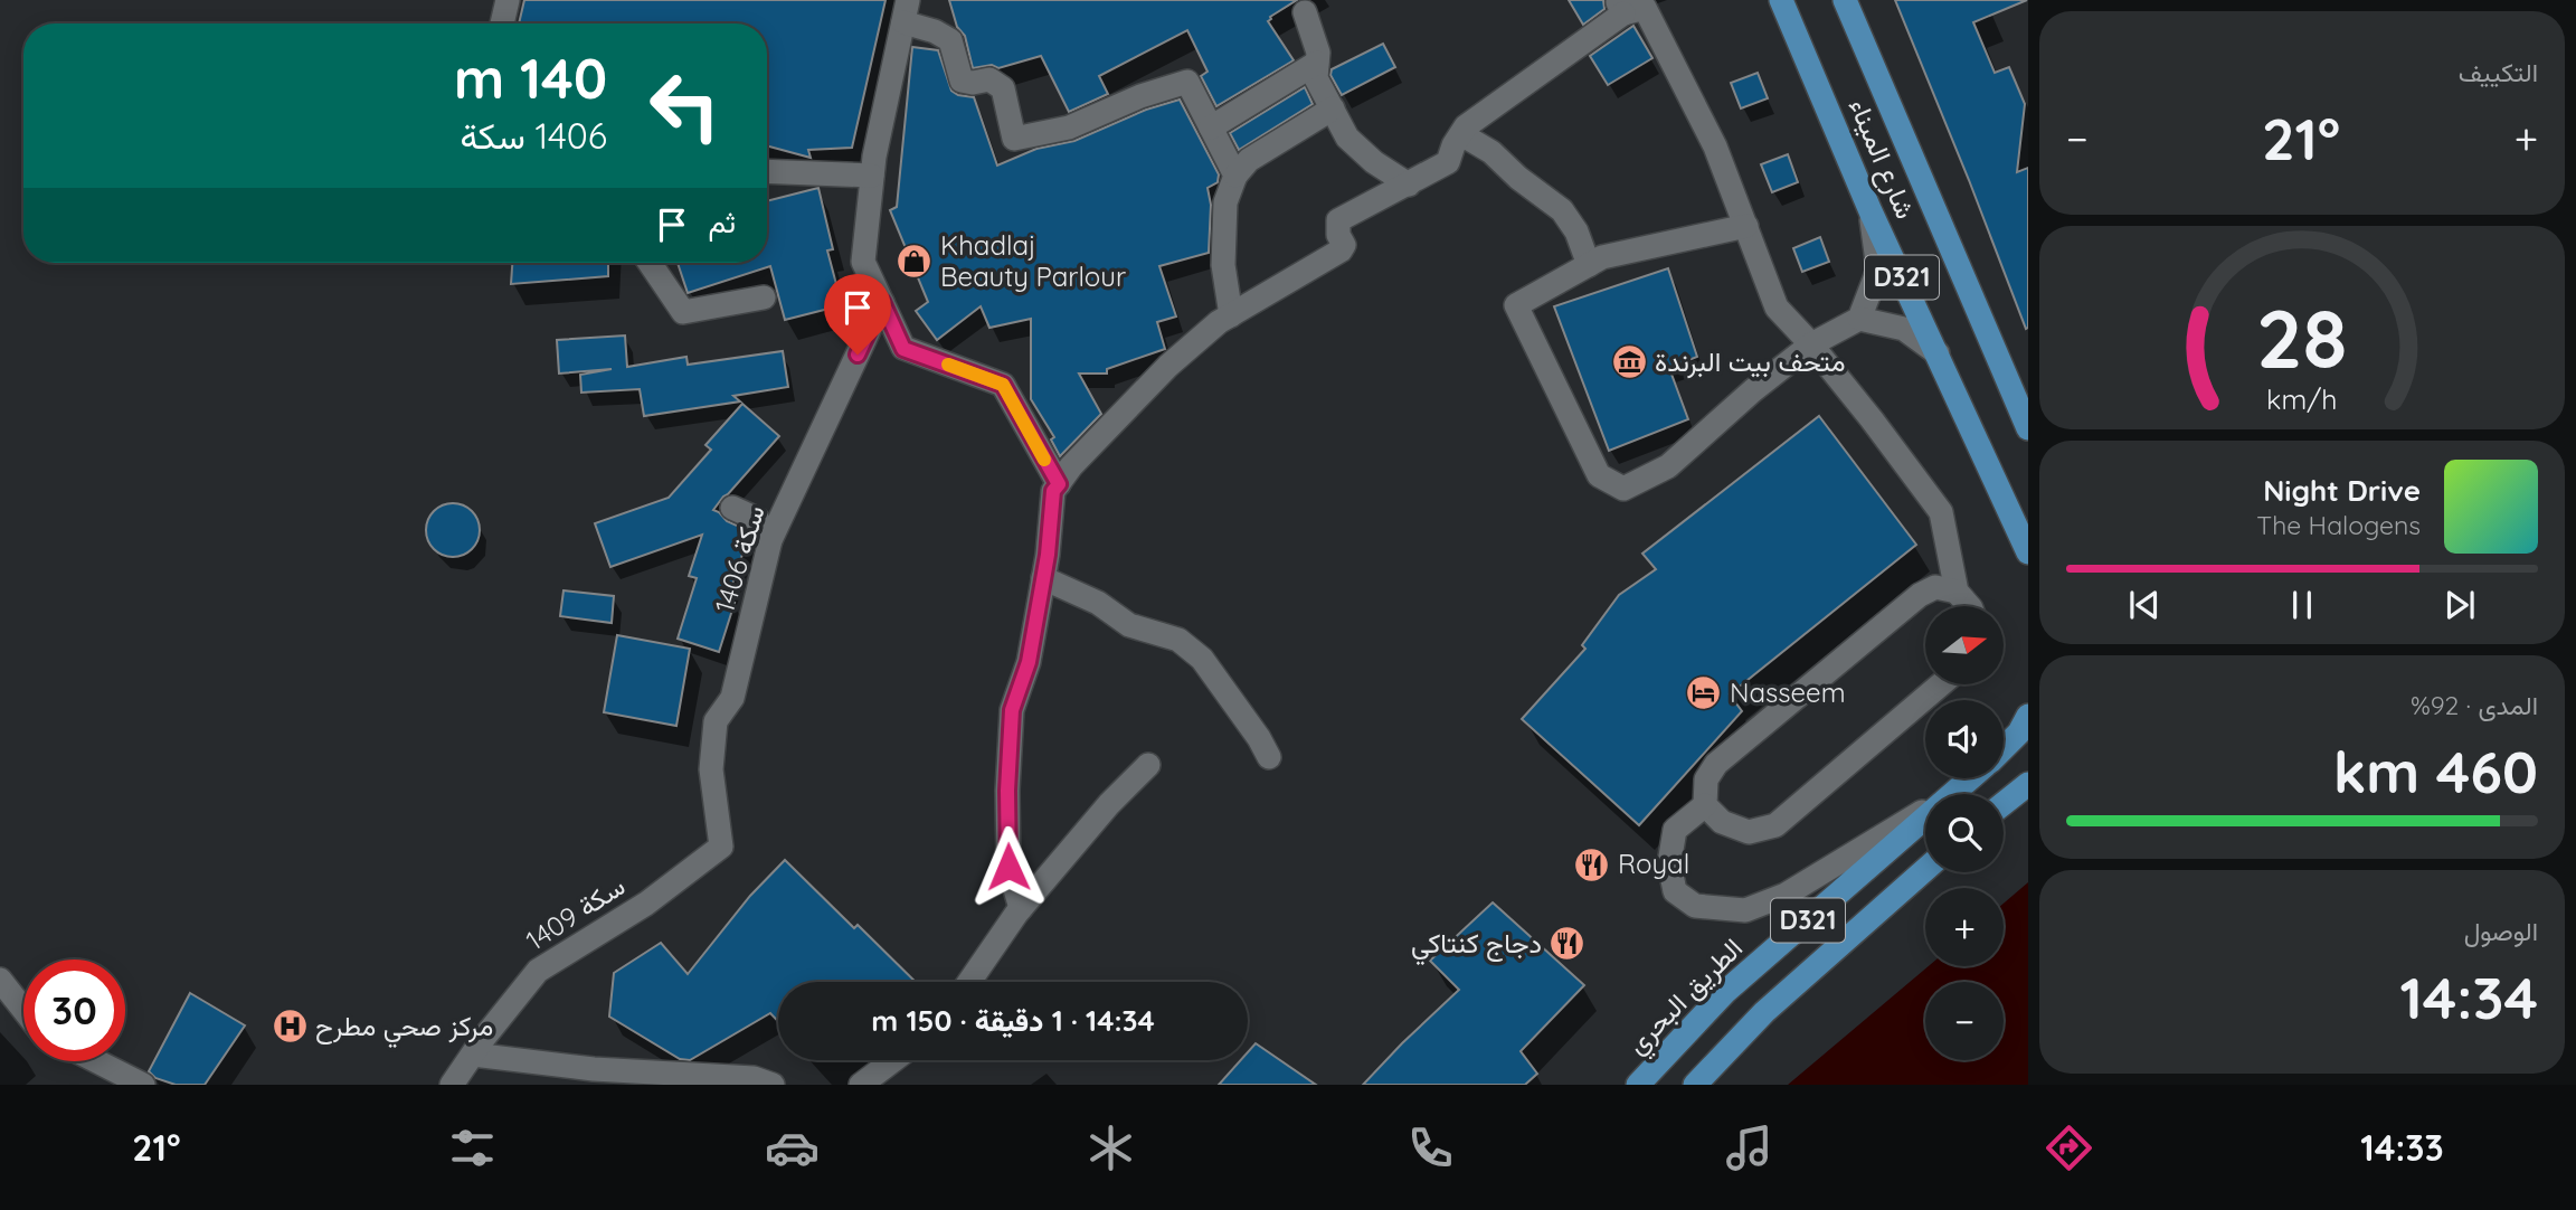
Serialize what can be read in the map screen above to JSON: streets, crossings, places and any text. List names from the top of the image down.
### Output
{
  "streets": {
    "main road": ["شارع الميناء", "D321", "الطريق البحري"],
    "street": ["1406 سكة", "1409 سكة"]
  },
  "crossings": [
    ["1406 سكة", "1409 سكة"]
  ],
  "places": {
    "shop": ["Khadlaj Beauty Parlour"],
    "museum": ["متحف بيت البرندة"],
    "hotel": ["Nasseem"],
    "restaurant": ["Royal", "دجاج كنتاكي"],
    "hospital": ["مركز صحي مطرح"]
  },
  "north": "right",
  "page": {
    "tile": [
      "التكييف",
      ["المدى · 92%", "460 km"],
      ["الوصول", "14:34"]
    ],
    "turn": ["140 m", "1406 سكة"],
    "heat": ["−", "21°", "+"],
    "then": "ثم",
    "song": ["Night Drive", "The Halogens"],
    "map_buttons": ["+", "−"],
    "limit": "30",
    "trip": "14:34 · 1 دقيقة · 150 m",
    "tabs": ["14:33", "21°"],
    "gauge": ["28", "km/h"]
  }
}
